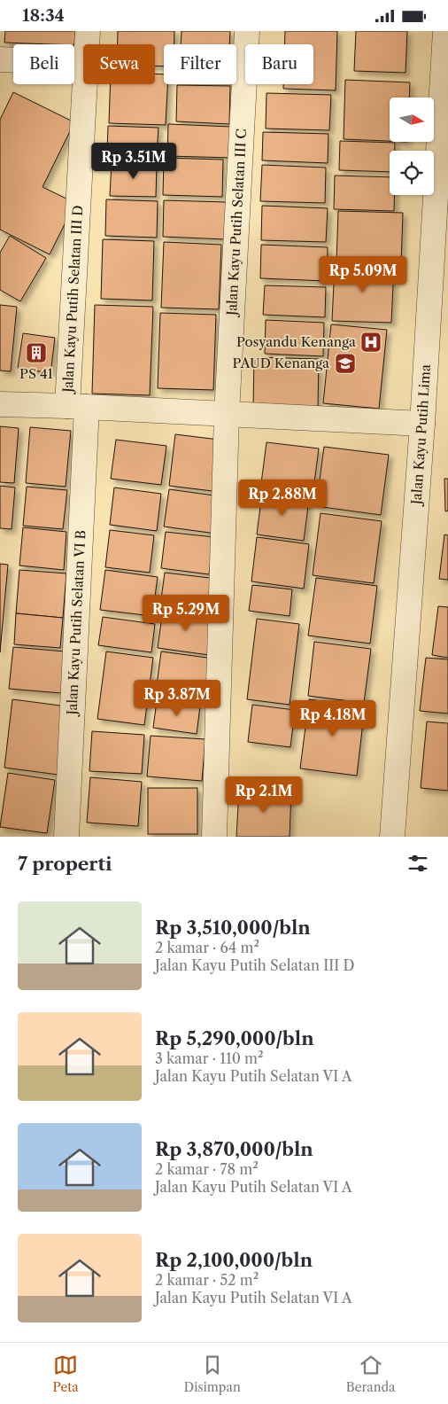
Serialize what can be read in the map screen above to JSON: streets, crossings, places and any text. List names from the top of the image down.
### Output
{
  "streets": {
    "street": [
      "Jalan Kayu Putih Selatan III C",
      "Jalan Kayu Putih Selatan III D",
      "Jalan Kayu Putih Lima",
      "Jalan Kayu Putih Selatan VI B"
    ]
  },
  "crossings": [
    ["Jalan Kayu Putih Selatan III D", "Jalan Kayu Putih Selatan VI B"]
  ],
  "places": {
    "hospital": ["Posyandu Kenanga"],
    "building": ["PS 41"],
    "school or university": ["PAUD Kenanga"]
  },
  "north": "right",
  "page": {
    "status": "18:34",
    "chip": [
      "Beli",
      "Sewa",
      "Filter",
      "Baru"
    ],
    "price": [
      "Rp 3.51M",
      "Rp 5.09M",
      "Rp 2.88M",
      "Rp 5.29M",
      "Rp 3.87M",
      "Rp 4.18M",
      "Rp 2.1M"
    ],
    "heading": "7 properti",
    "list": [
      {
        "name": "Rp 3,510,000/bln",
        "note": "2 kamar · 64 m² · Jalan Kayu Putih Selatan III D"
      },
      {
        "name": "Rp 5,290,000/bln",
        "note": "3 kamar · 110 m² · Jalan Kayu Putih Selatan VI A"
      },
      {
        "name": "Rp 3,870,000/bln",
        "note": "2 kamar · 78 m² · Jalan Kayu Putih Selatan VI A"
      },
      {
        "name": "Rp 2,100,000/bln",
        "note": "2 kamar · 52 m² · Jalan Kayu Putih Selatan VI A"
      }
    ],
    "tabs": ["Peta", "Disimpan", "Beranda"]
  }
}
